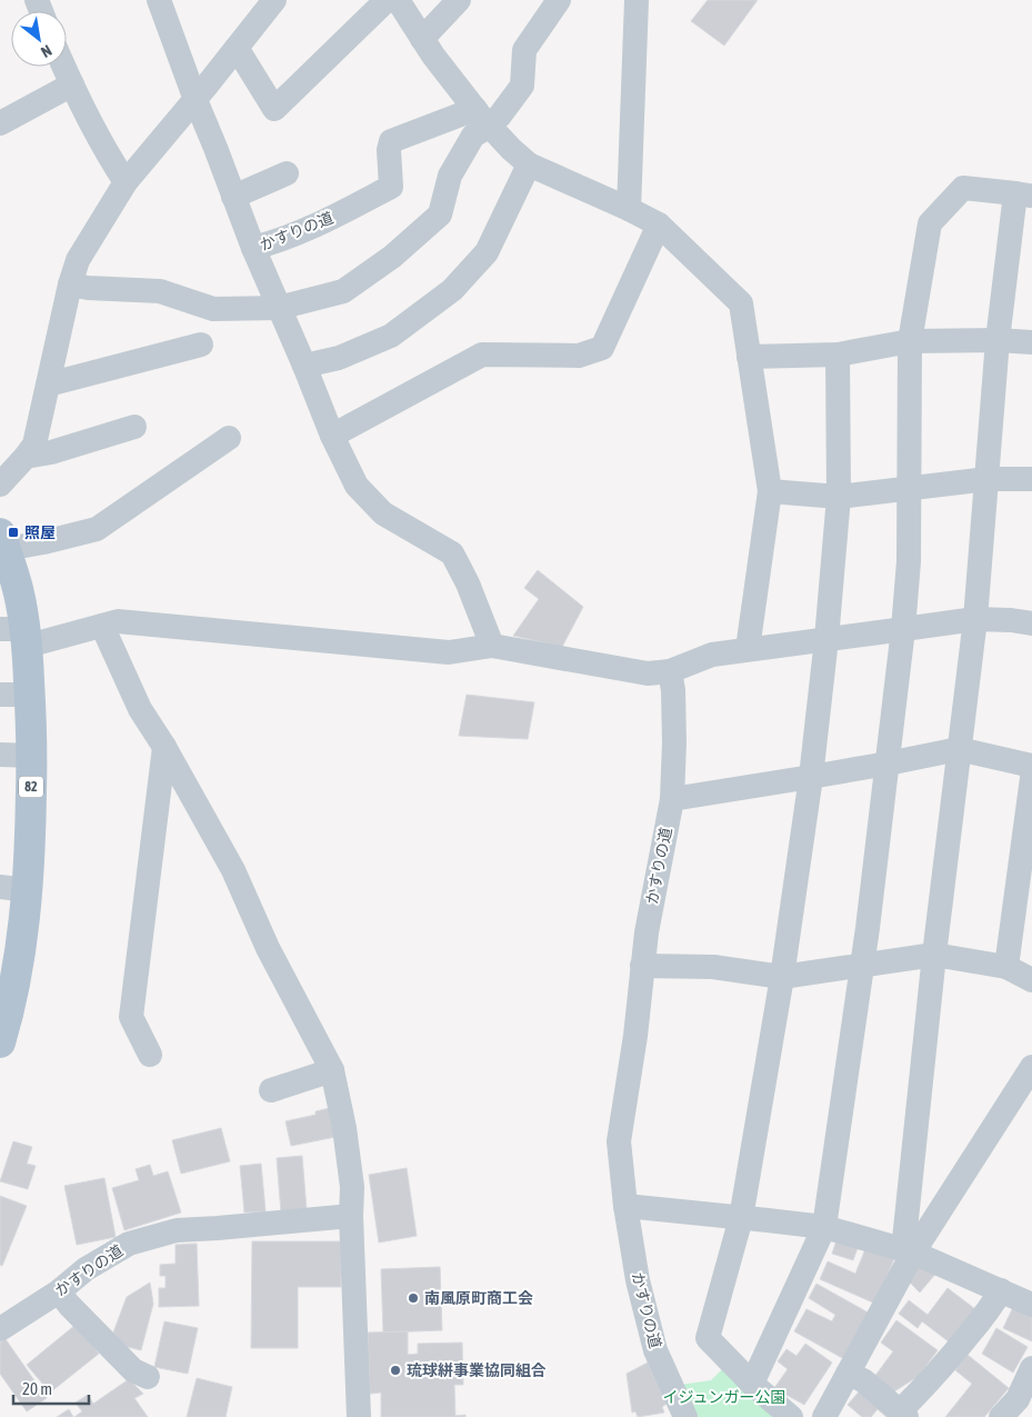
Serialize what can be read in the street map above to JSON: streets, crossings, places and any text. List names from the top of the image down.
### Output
{
  "streets": {
    "main road": ["82"],
    "street": ["かすりの道"]
  },
  "parks": ["イジュンガー公園"],
  "places": {
    "transit": ["照屋"],
    "other": ["南風原町商工会", "琉球絣事業協同組合"]
  },
  "scale_bar": "20 m",
  "north": "bottom right"
}
